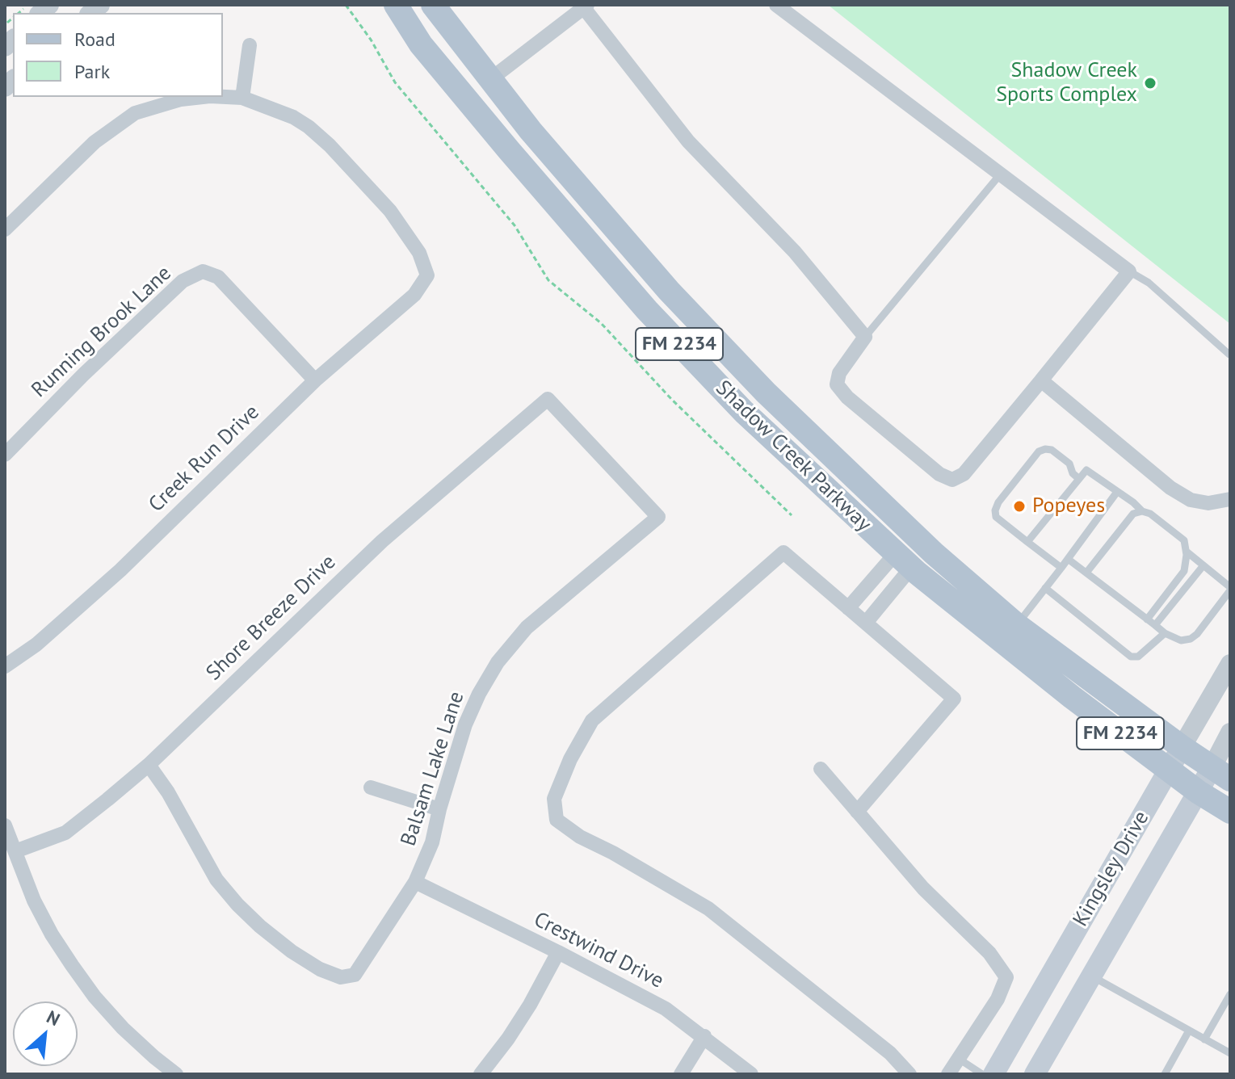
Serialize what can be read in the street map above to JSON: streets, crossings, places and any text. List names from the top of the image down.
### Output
{
  "streets": {
    "main road": ["FM 2234", "Shadow Creek Parkway", "Kingsley Drive"],
    "street": [
      "Running Brook Lane",
      "Creek Run Drive",
      "Shore Breeze Drive",
      "Balsam Lake Lane",
      "Crestwind Drive"
    ]
  },
  "crossings": [
    ["Running Brook Lane", "Creek Run Drive"],
    ["Shadow Creek Parkway", "Kingsley Drive"],
    ["Shore Breeze Drive", "Balsam Lake Lane"],
    ["Balsam Lake Lane", "Crestwind Drive"]
  ],
  "places": ["Shadow Creek Sports Complex", "Popeyes"],
  "legend": ["Road", "Park"],
  "north": "top right"
}
